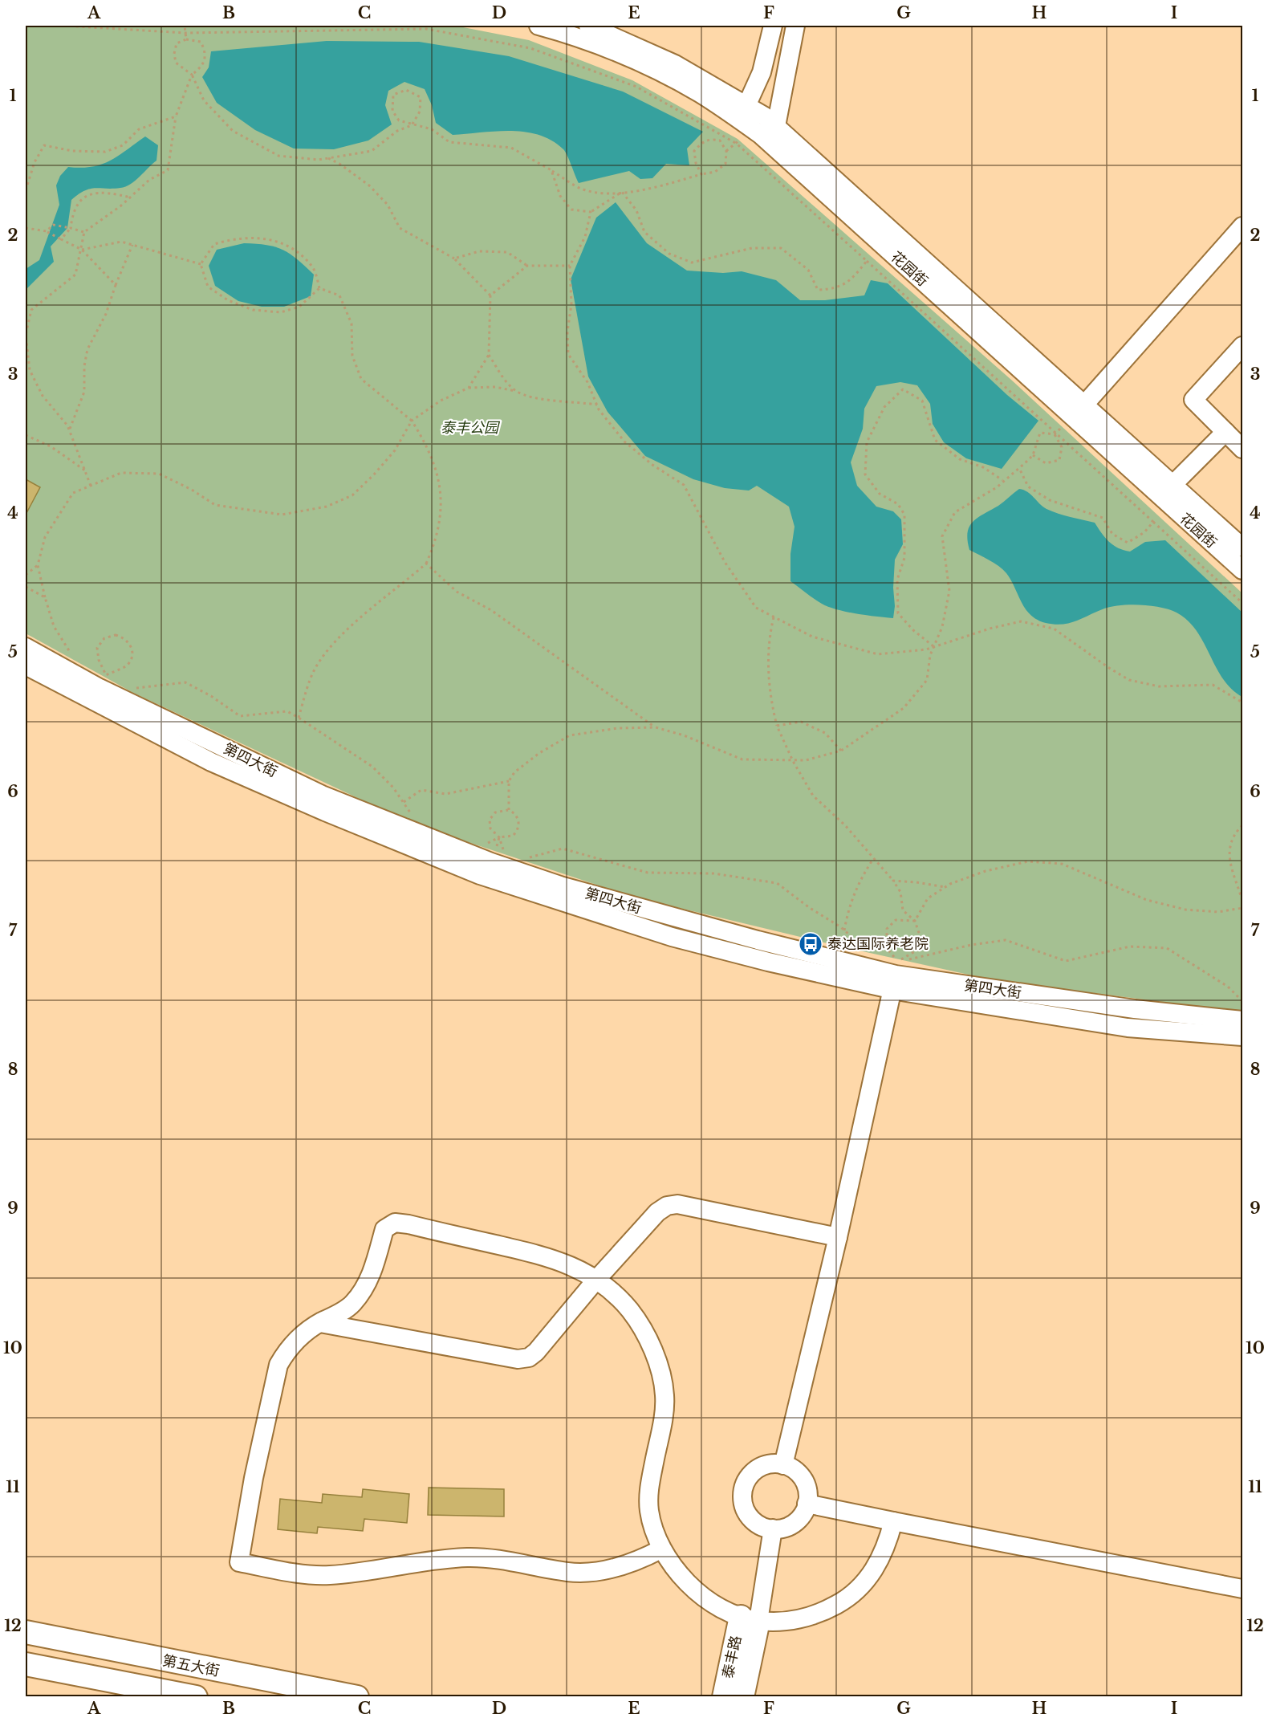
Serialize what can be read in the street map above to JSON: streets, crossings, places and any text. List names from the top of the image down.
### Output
{
  "streets": {
    "main road": ["泰丰路", "第五大街"],
    "street": ["花园街", "第四大街"]
  },
  "parks": ["泰丰公园"],
  "places": {
    "bus stop": ["泰达国际养老院"]
  },
  "grid": {
    "columns": [
      "A",
      "B",
      "C",
      "D",
      "E",
      "F",
      "G",
      "H",
      "I"
    ],
    "rows": [
      "1",
      "2",
      "3",
      "4",
      "5",
      "6",
      "7",
      "8",
      "9",
      "10",
      "11",
      "12"
    ]
  }
}
